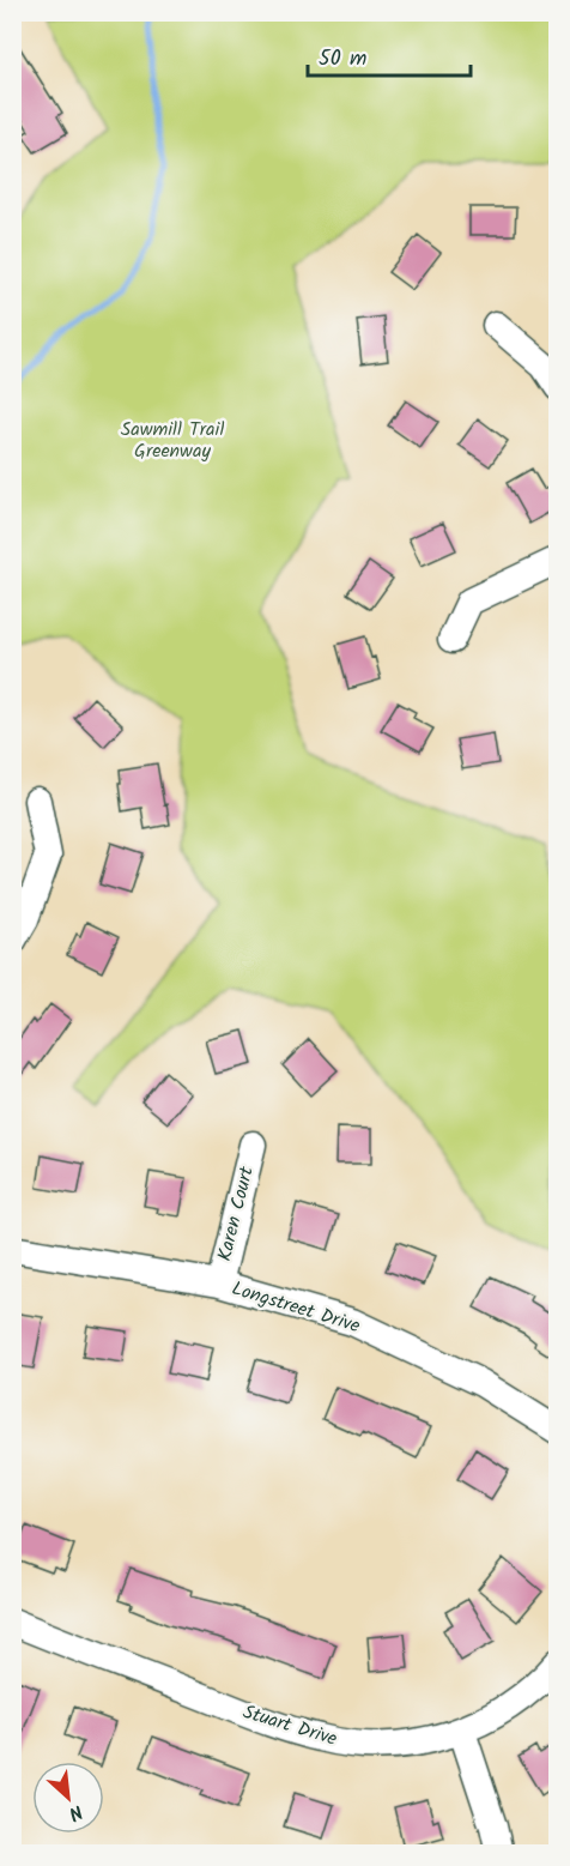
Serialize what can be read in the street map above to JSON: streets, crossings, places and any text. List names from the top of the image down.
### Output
{
  "streets": {
    "street": ["Karen Court", "Longstreet Drive", "Stuart Drive"]
  },
  "crossings": [
    ["Karen Court", "Longstreet Drive"]
  ],
  "parks": ["Sawmill Trail Greenway"],
  "scale_bar": "50 m",
  "north": "bottom right"
}
